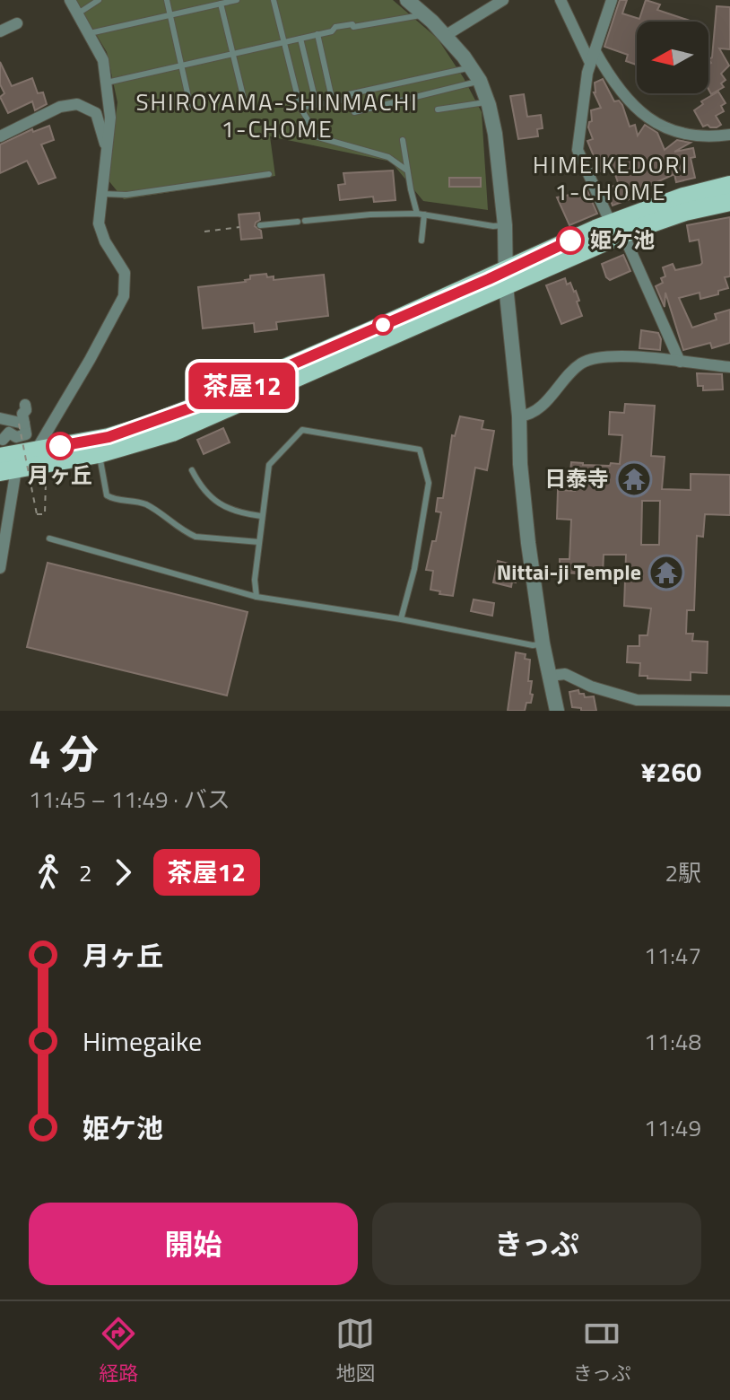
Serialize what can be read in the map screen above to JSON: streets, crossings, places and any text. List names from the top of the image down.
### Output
{
  "districts": ["SHIROYAMA-SHINMACHI 1-CHOME", "HIMEIKEDORI 1-CHOME"],
  "places": {
    "other": ["姫ケ池", "月ヶ丘"],
    "temple": ["日泰寺", "Nittai-ji Temple"]
  },
  "lines": ["bus line 茶屋12"],
  "north": "left",
  "page": {
    "on_map": "茶屋12",
    "heading": ["4 分", "11:45 – 11:49 · バス", "¥260"],
    "legs": ["2", "茶屋12", "2駅"],
    "list": [
      {
        "name": "月ヶ丘",
        "value": "11:47"
      },
      {
        "name": "Himegaike",
        "value": "11:48"
      },
      {
        "name": "姫ケ池",
        "value": "11:49"
      }
    ],
    "buttons": ["開始", "きっぷ"],
    "tabs": ["経路", "地図", "きっぷ"]
  }
}
